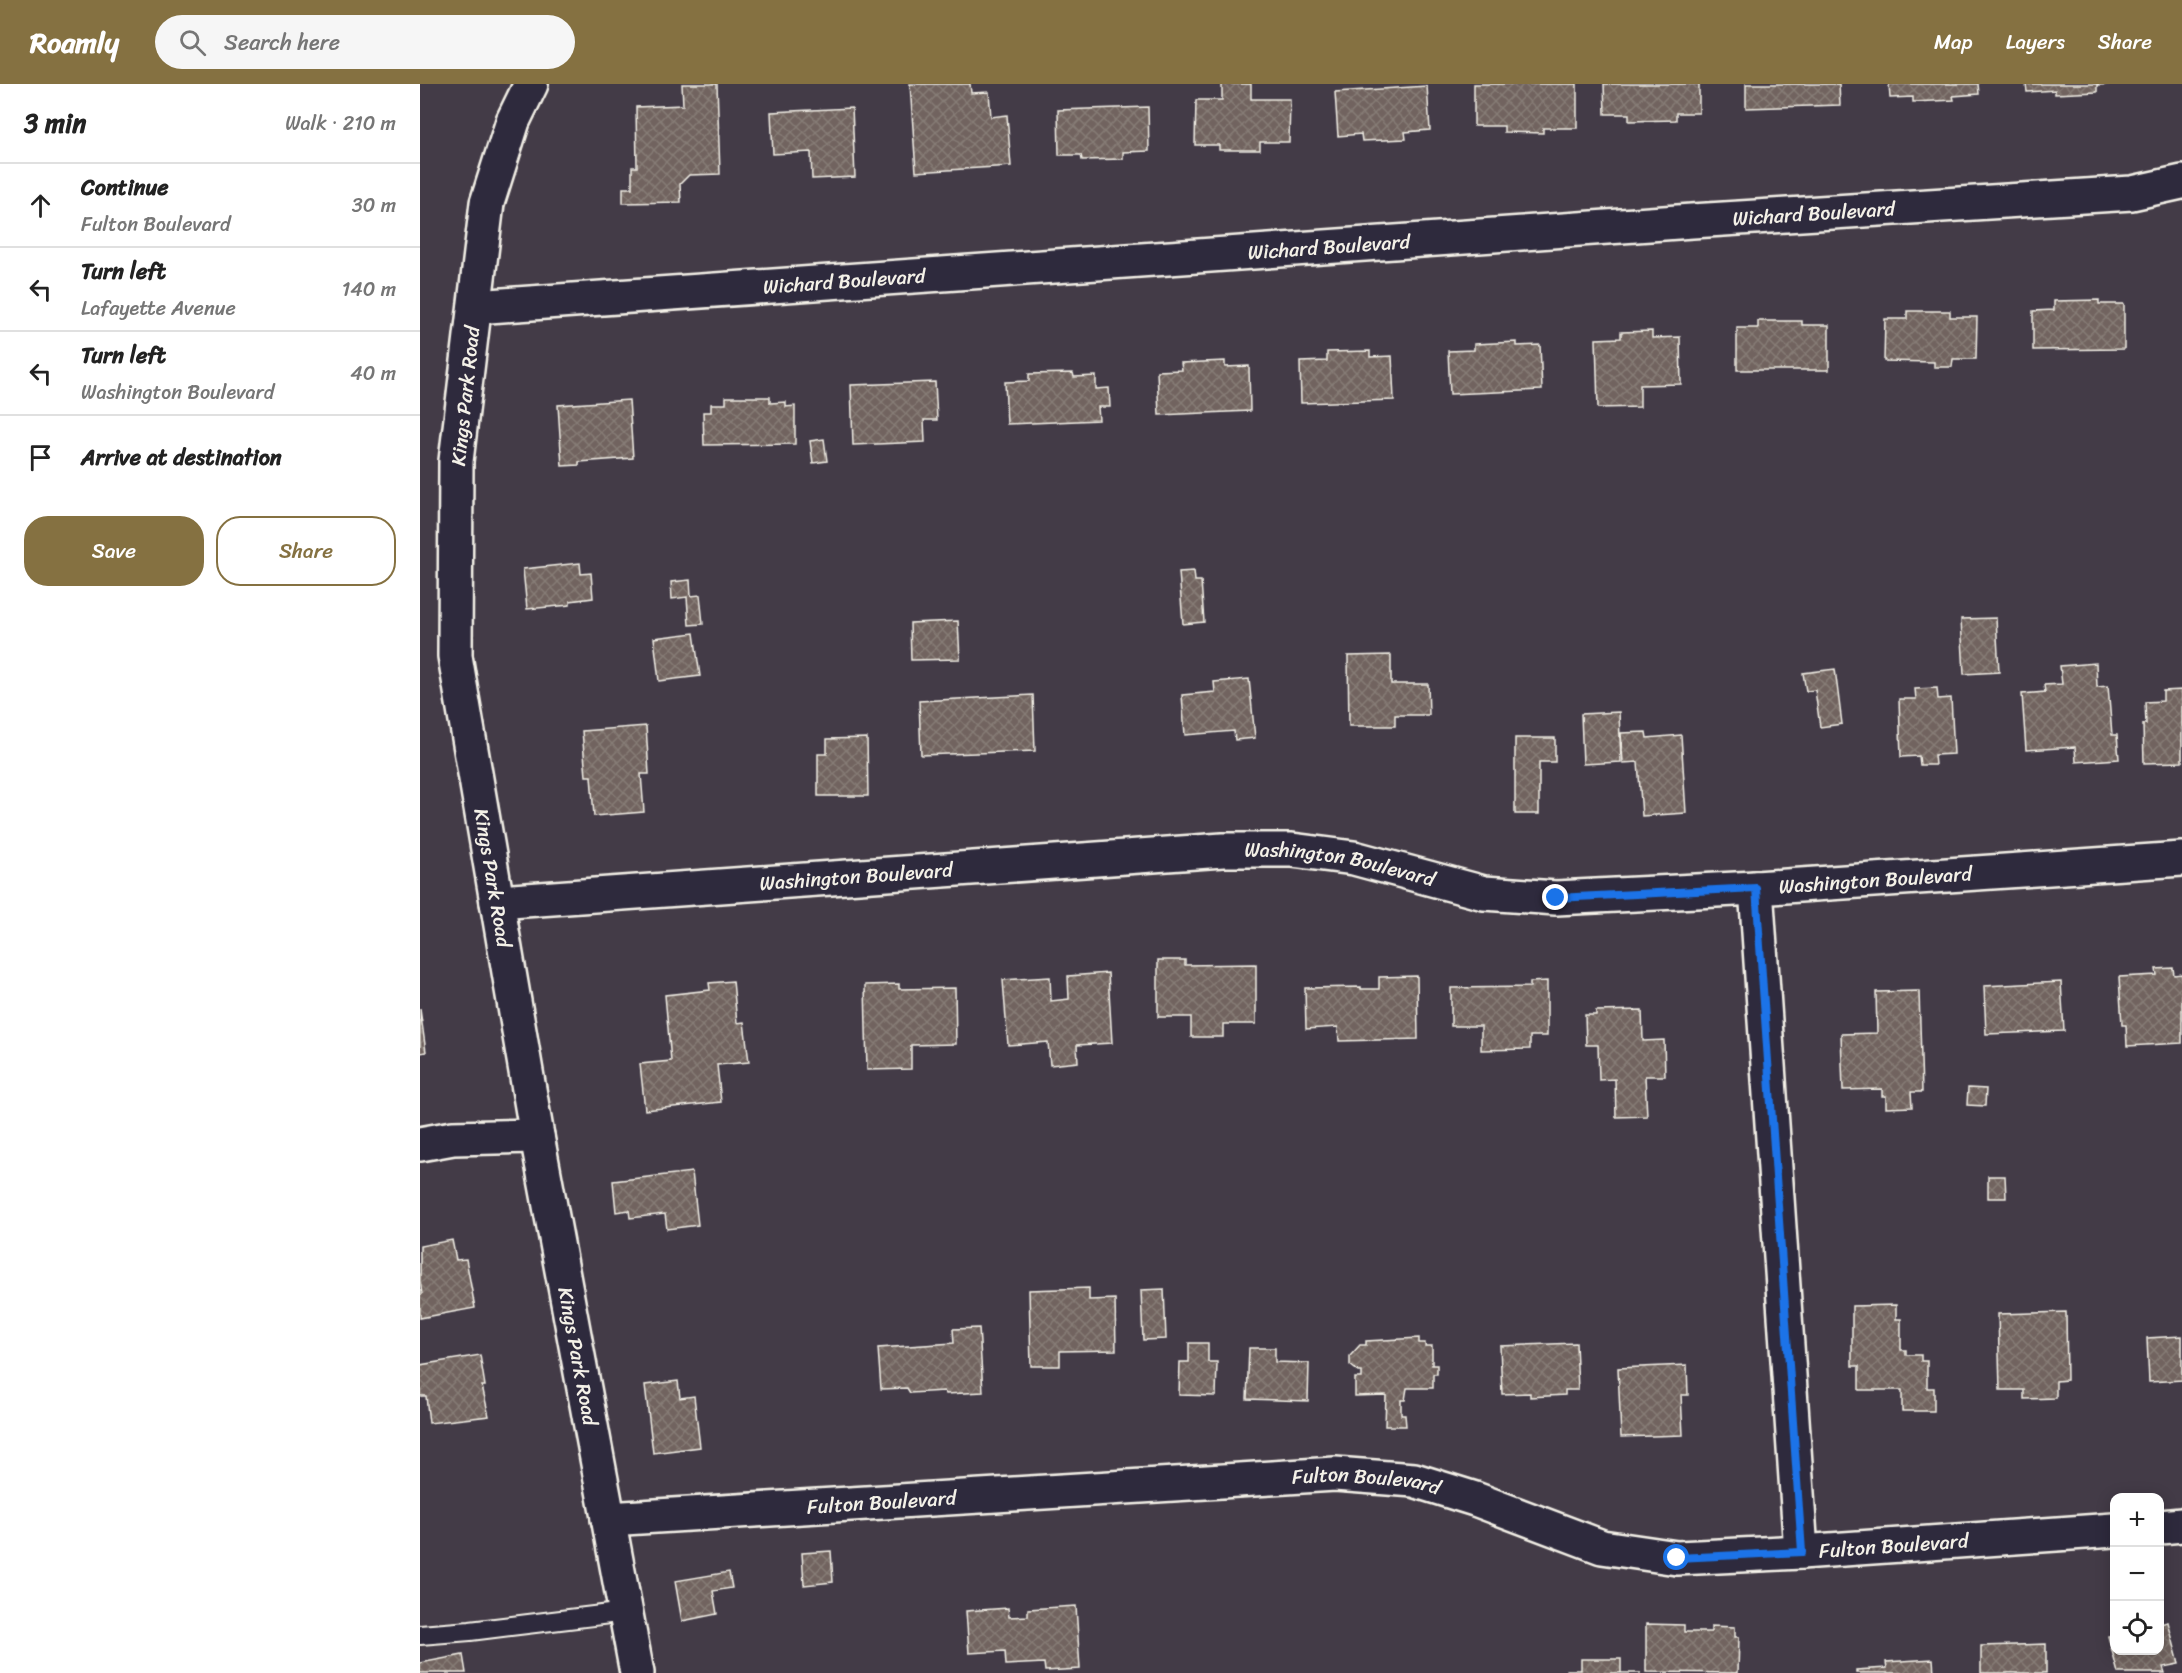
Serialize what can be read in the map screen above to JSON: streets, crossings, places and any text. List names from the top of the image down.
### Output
{
  "streets": {
    "street": [
      "Wichard Boulevard",
      "Kings Park Road",
      "Washington Boulevard",
      "Fulton Boulevard"
    ]
  },
  "crossings": [
    ["Wichard Boulevard", "Kings Park Road"],
    ["Kings Park Road", "Washington Boulevard"],
    ["Kings Park Road", "Fulton Boulevard"]
  ],
  "page": {
    "header": "Roamly",
    "search": "Search here",
    "nav": ["Map", "Layers", "Share"],
    "heading": ["3 min", "Walk · 210 m"],
    "list": [
      ["Continue", "Fulton Boulevard", "30 m"],
      ["Turn left", "Lafayette Avenue", "140 m"],
      ["Turn left", "Washington Boulevard", "40 m"],
      "Arrive at destination"
    ],
    "buttons": ["Save", "Share"],
    "map_buttons": ["+", "−"]
  }
}
